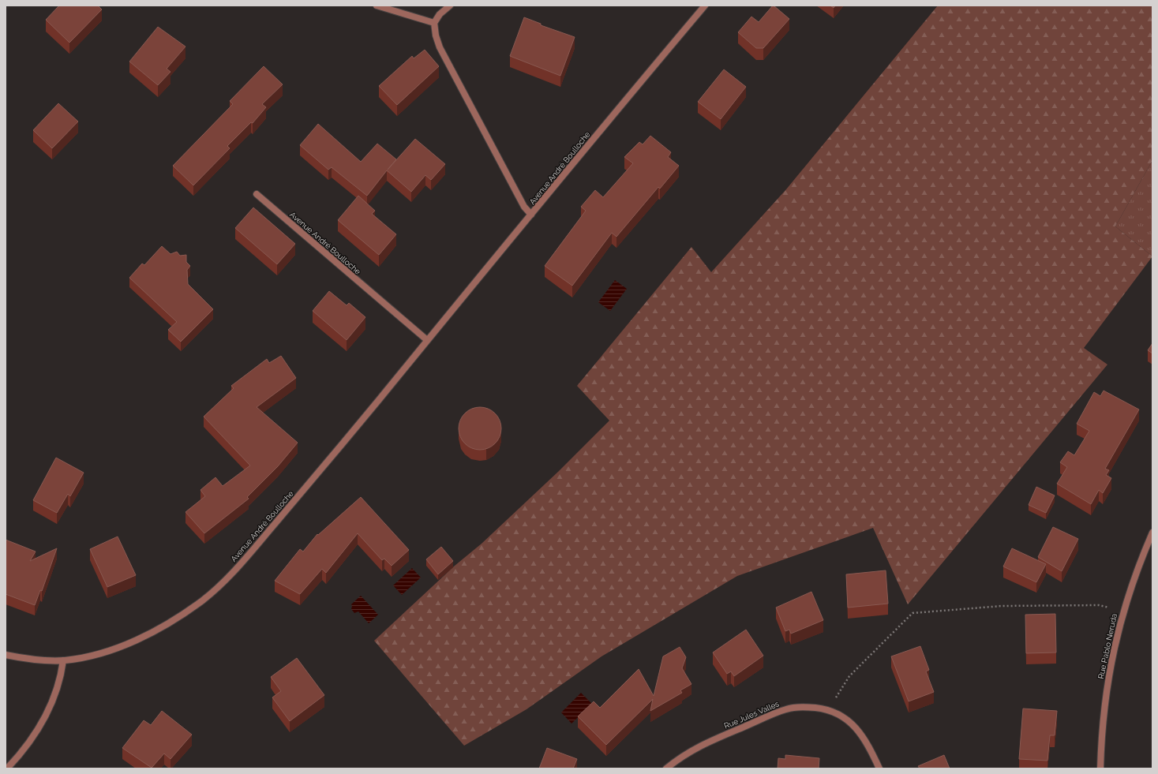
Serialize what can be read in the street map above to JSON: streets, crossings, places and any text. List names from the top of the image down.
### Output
{
  "streets": {
    "street": ["Avenue André Boulloche", "Rue Pablo Neruda", "Rue Jules Valles"]
  }
}
